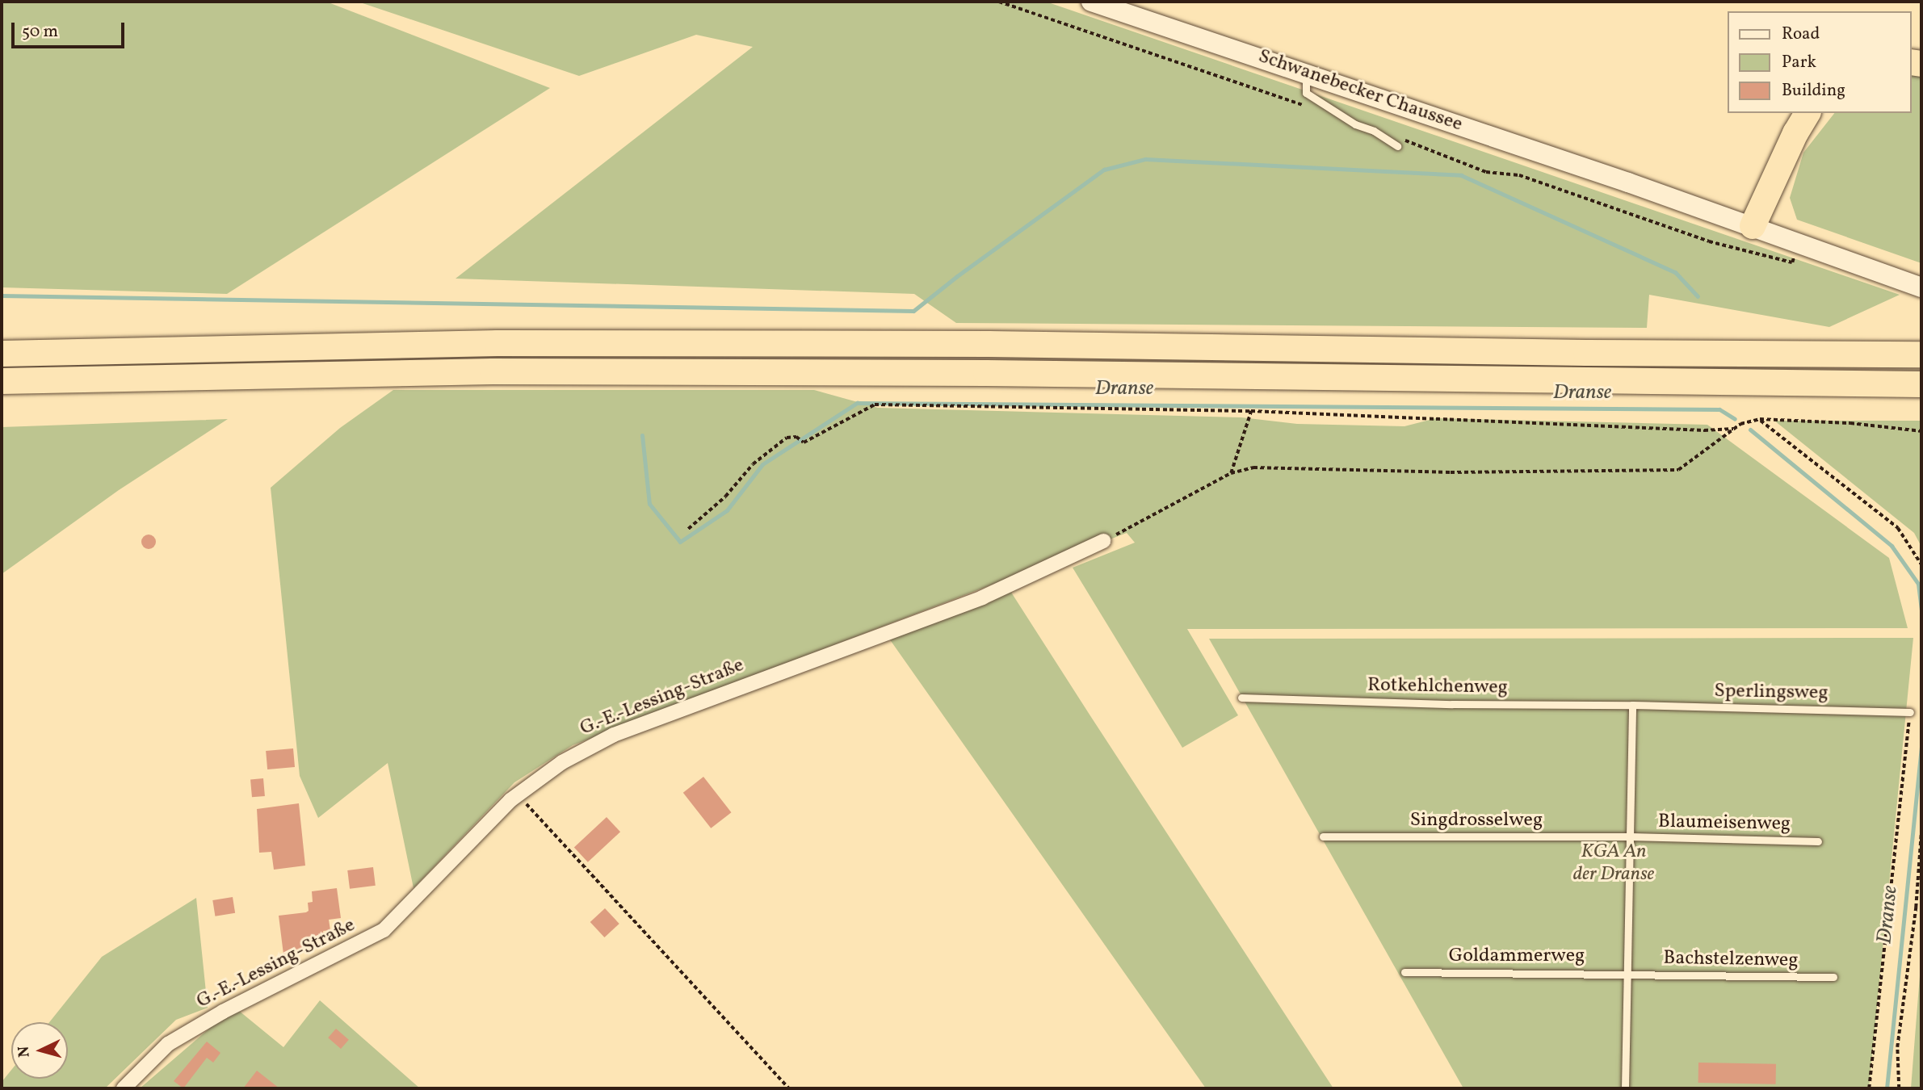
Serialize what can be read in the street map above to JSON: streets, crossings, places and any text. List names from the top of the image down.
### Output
{
  "streets": {
    "main road": ["Schwanebecker Chaussee"],
    "street": ["G.-E.-Lessing-Straße"],
    "lane": [
      "Rotkehlchenweg",
      "Sperlingsweg",
      "Singdrosselweg",
      "Blaumeisenweg",
      "Goldammerweg",
      "Bachstelzenweg"
    ]
  },
  "crossings": [
    ["Rotkehlchenweg", "Sperlingsweg"],
    ["Singdrosselweg", "Blaumeisenweg"],
    ["Goldammerweg", "Bachstelzenweg"]
  ],
  "water": ["Dranse"],
  "parks": ["KGA An der Dranse"],
  "legend": ["Road", "Park", "Building"],
  "scale_bar": "50 m",
  "north": "left"
}
